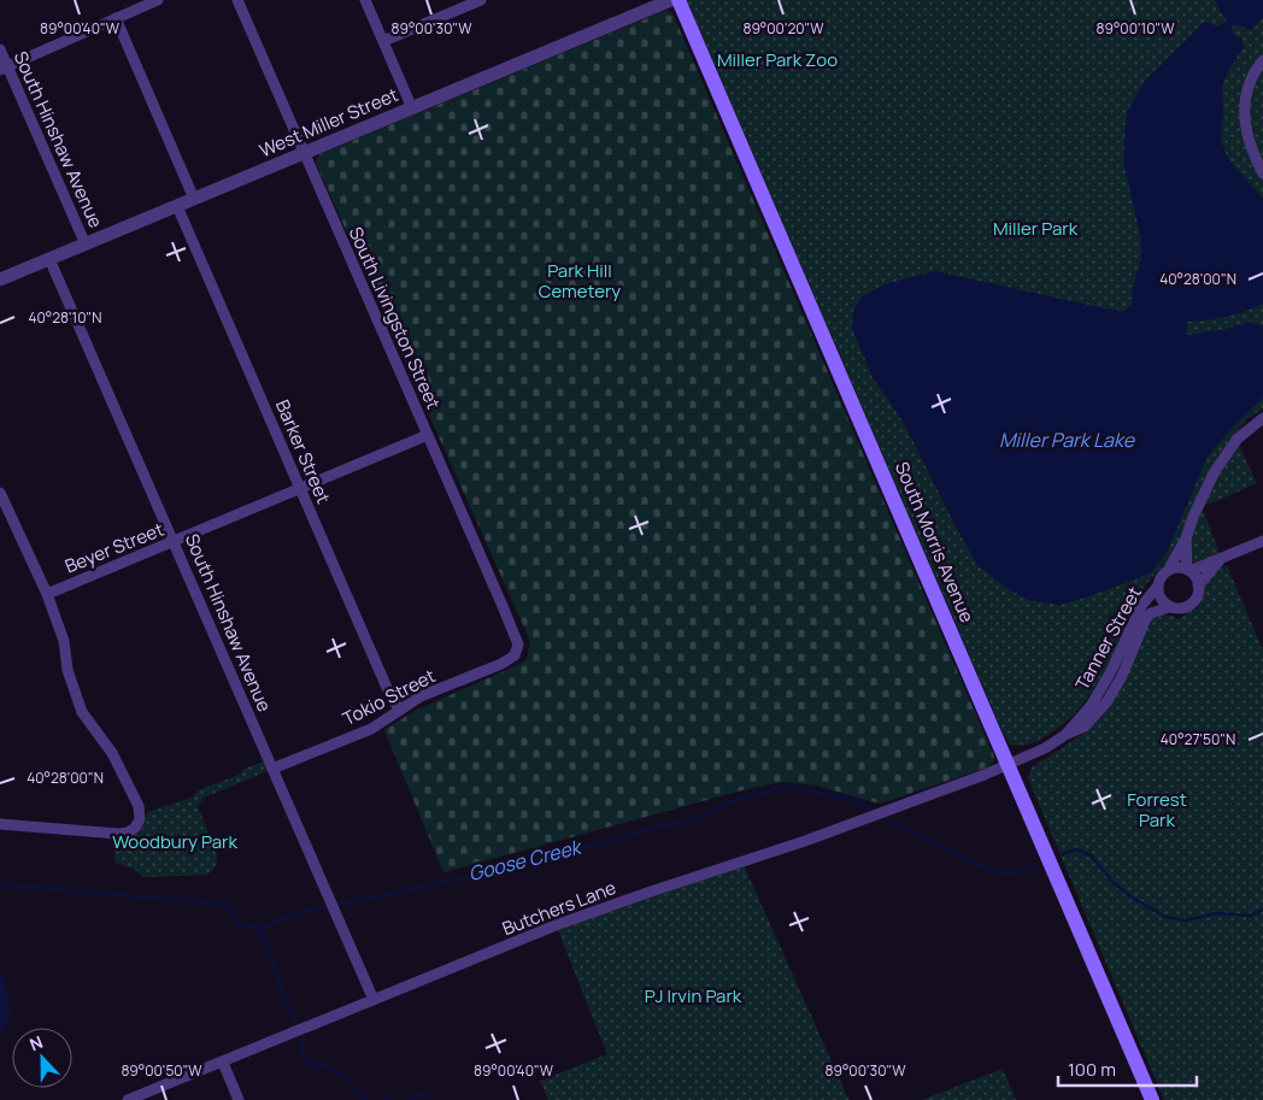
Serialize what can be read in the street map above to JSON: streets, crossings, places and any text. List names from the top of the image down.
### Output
{
  "streets": {
    "main road": ["South Morris Avenue"],
    "street": [
      "West Miller Street",
      "South Hinshaw Avenue",
      "South Livingston Street",
      "Barker Street",
      "Beyer Street",
      "Tanner Street",
      "Tokio Street",
      "Butchers Lane"
    ]
  },
  "crossings": [
    ["West Miller Street", "South Hinshaw Avenue"],
    ["West Miller Street", "South Livingston Street"],
    ["West Miller Street", "Barker Street"],
    ["South Hinshaw Avenue", "Beyer Street"],
    ["South Hinshaw Avenue", "Tokio Street"],
    ["South Hinshaw Avenue", "Butchers Lane"],
    ["South Livingston Street", "Beyer Street"],
    ["South Livingston Street", "Tokio Street"],
    ["Barker Street", "Beyer Street"],
    ["Barker Street", "Tokio Street"],
    ["South Morris Avenue", "Tanner Street"],
    ["South Morris Avenue", "Butchers Lane"],
    ["Tanner Street", "Butchers Lane"]
  ],
  "water": ["Miller Park Lake", "Goose Creek"],
  "parks": [
    "Miller Park Zoo",
    "Miller Park",
    "Park Hill Cemetery",
    "Forrest Park",
    "Woodbury Park",
    "PJ Irvin Park"
  ],
  "scale_bar": "100 m",
  "north": "top",
  "coordinates": [
    "89°00'40\"W",
    "89°00'30\"W",
    "89°00'20\"W",
    "89°00'10\"W",
    "40°28'00\"N",
    "40°28'10\"N",
    "40°27'50\"N",
    "89°00'50\"W"
  ]
}
